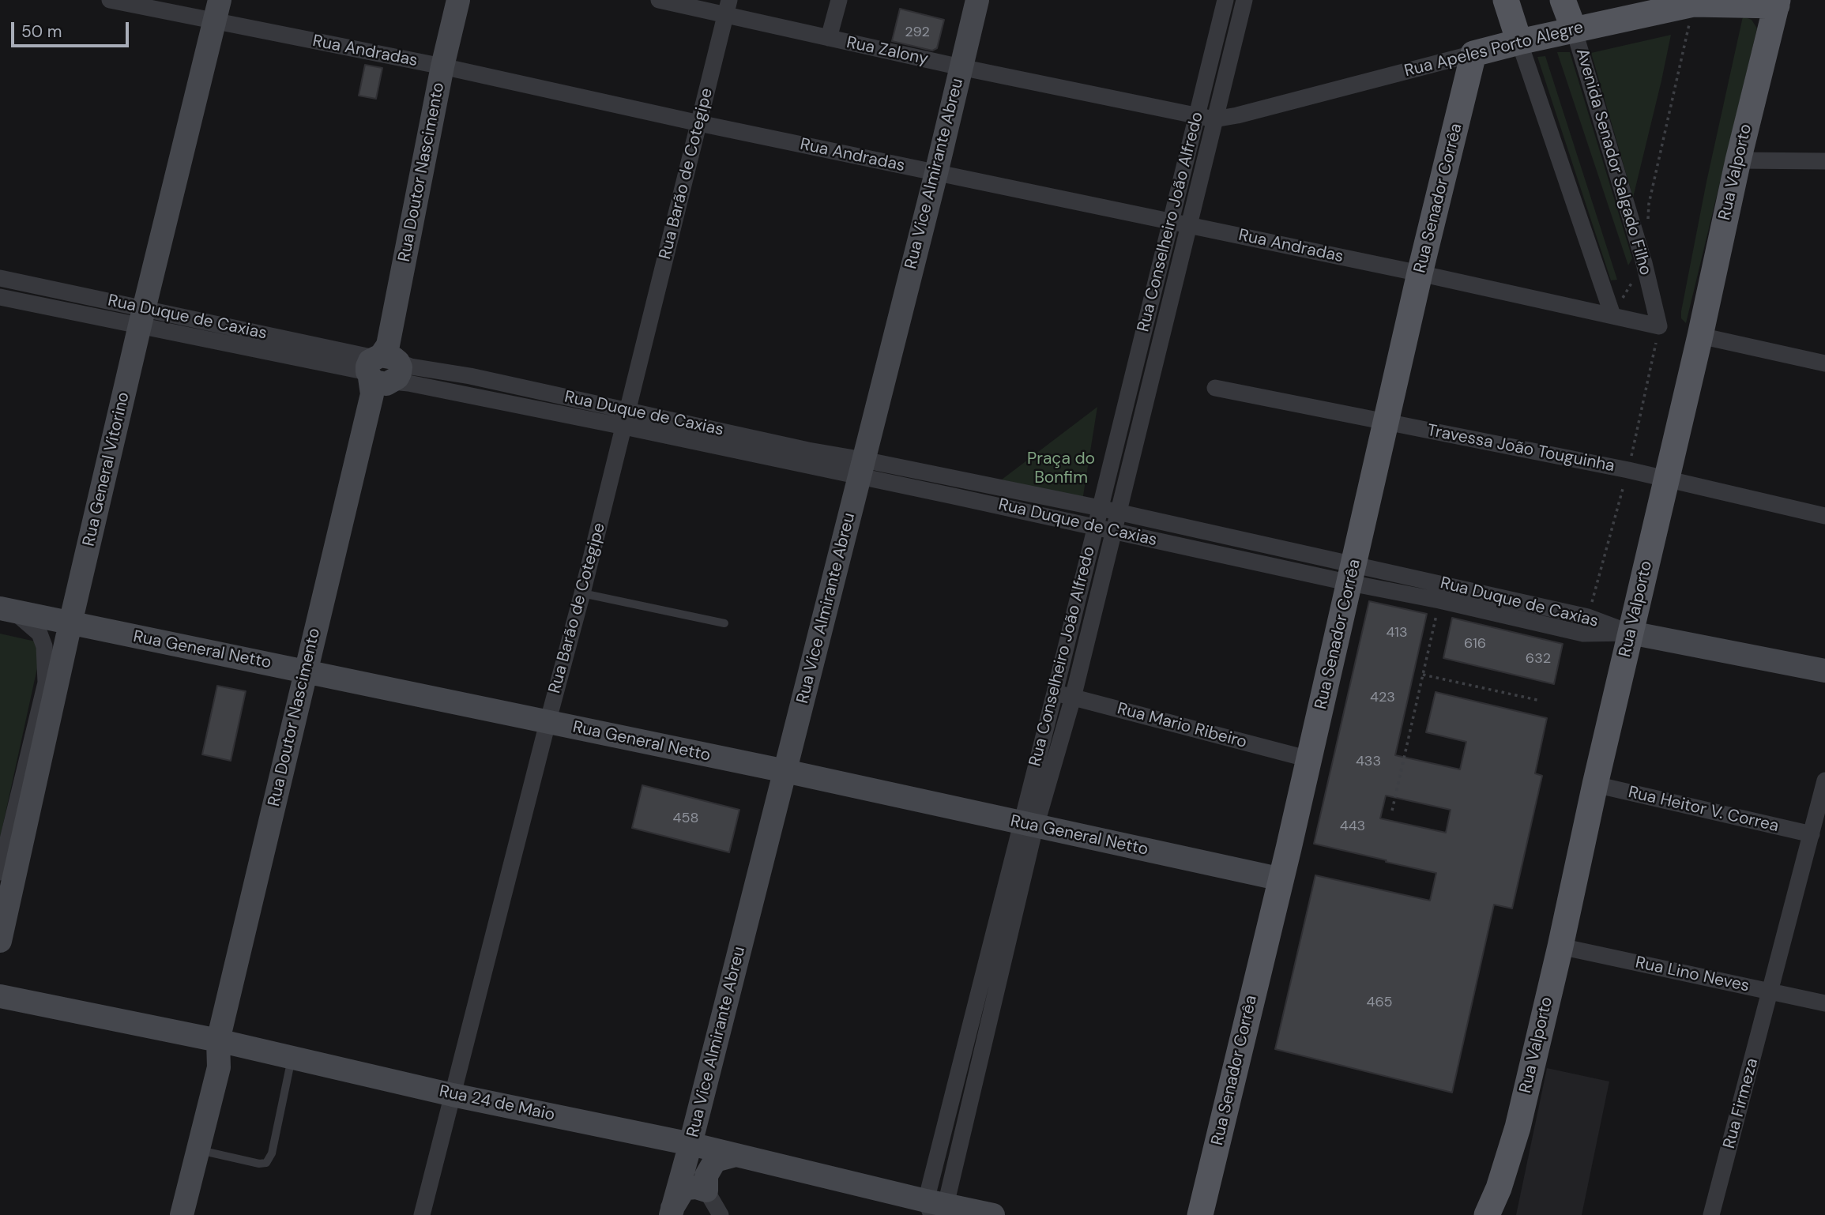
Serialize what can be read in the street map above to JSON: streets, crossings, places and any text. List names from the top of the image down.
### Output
{
  "streets": {
    "main road": [
      "Rua Apeles Porto Alegre",
      "Avenida Senador Salgado Filho",
      "Rua Valporto",
      "Rua Senador Corrêa"
    ],
    "street": [
      "Rua Andradas",
      "Rua Zalony",
      "Rua Doutor Nascimento",
      "Rua Barão de Cotegipe",
      "Rua Vice Almirante Abreu",
      "Rua Conselheiro João Alfredo",
      "Rua Duque de Caxias",
      "Travessa João Touguinha",
      "Rua General Vitorino",
      "Rua General Netto",
      "Rua Mario Ribeiro",
      "Rua Heitor V. Correa",
      "Rua Lino Neves",
      "Rua 24 de Maio",
      "Rua Firmeza"
    ]
  },
  "crossings": [
    ["Rua Apeles Porto Alegre", "Rua Zalony"],
    ["Rua Apeles Porto Alegre", "Avenida Senador Salgado Filho"],
    ["Rua Apeles Porto Alegre", "Rua Valporto"],
    ["Rua Apeles Porto Alegre", "Rua Senador Corrêa"],
    ["Rua Apeles Porto Alegre", "Rua Conselheiro João Alfredo"],
    ["Rua Andradas", "Avenida Senador Salgado Filho"],
    ["Rua Andradas", "Rua Doutor Nascimento"],
    ["Rua Andradas", "Rua Barão de Cotegipe"],
    ["Rua Andradas", "Rua Vice Almirante Abreu"],
    ["Rua Andradas", "Rua Senador Corrêa"],
    ["Rua Andradas", "Rua Conselheiro João Alfredo"],
    ["Rua Andradas", "Rua General Vitorino"],
    ["Rua Zalony", "Rua Barão de Cotegipe"],
    ["Rua Zalony", "Rua Vice Almirante Abreu"],
    ["Rua Zalony", "Rua Conselheiro João Alfredo"],
    ["Rua Doutor Nascimento", "Rua Duque de Caxias"],
    ["Rua Doutor Nascimento", "Rua General Netto"],
    ["Rua Doutor Nascimento", "Rua 24 de Maio"],
    ["Rua Valporto", "Rua Duque de Caxias"],
    ["Rua Valporto", "Travessa João Touguinha"],
    ["Rua Valporto", "Rua Heitor V. Correa"],
    ["Rua Valporto", "Rua Lino Neves"],
    ["Rua Barão de Cotegipe", "Rua Duque de Caxias"],
    ["Rua Barão de Cotegipe", "Rua General Netto"],
    ["Rua Barão de Cotegipe", "Rua 24 de Maio"],
    ["Rua Vice Almirante Abreu", "Rua Duque de Caxias"],
    ["Rua Vice Almirante Abreu", "Rua General Netto"],
    ["Rua Vice Almirante Abreu", "Rua 24 de Maio"],
    ["Rua Senador Corrêa", "Rua Duque de Caxias"],
    ["Rua Senador Corrêa", "Travessa João Touguinha"],
    ["Rua Senador Corrêa", "Rua General Netto"],
    ["Rua Senador Corrêa", "Rua Mario Ribeiro"],
    ["Rua Conselheiro João Alfredo", "Rua Duque de Caxias"],
    ["Rua Conselheiro João Alfredo", "Rua General Netto"],
    ["Rua Conselheiro João Alfredo", "Rua Mario Ribeiro"],
    ["Rua Conselheiro João Alfredo", "Rua 24 de Maio"],
    ["Rua Duque de Caxias", "Rua General Vitorino"],
    ["Rua General Vitorino", "Rua General Netto"],
    ["Rua Heitor V. Correa", "Rua Firmeza"],
    ["Rua Lino Neves", "Rua Firmeza"]
  ],
  "parks": ["Praça do Bonfim"],
  "house_numbers": [
    "292",
    "413",
    "616",
    "632",
    "423",
    "433",
    "458",
    "443",
    "465"
  ],
  "scale_bar": "50 m"
}
